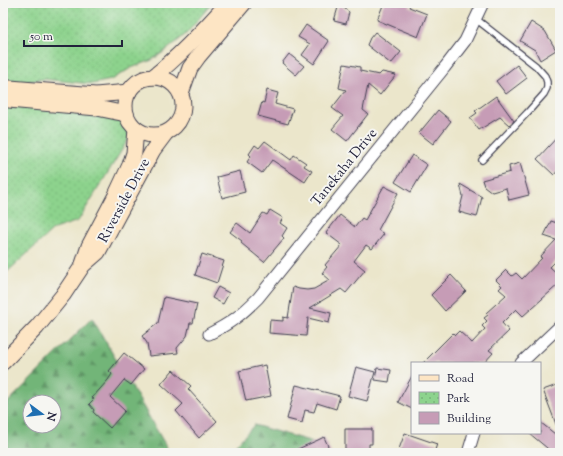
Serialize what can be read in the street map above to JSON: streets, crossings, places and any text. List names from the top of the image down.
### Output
{
  "streets": {
    "main road": ["Riverside Drive"],
    "street": ["Tanekaha Drive"]
  },
  "legend": ["Road", "Park", "Building"],
  "scale_bar": "50 m",
  "north": "right"
}
